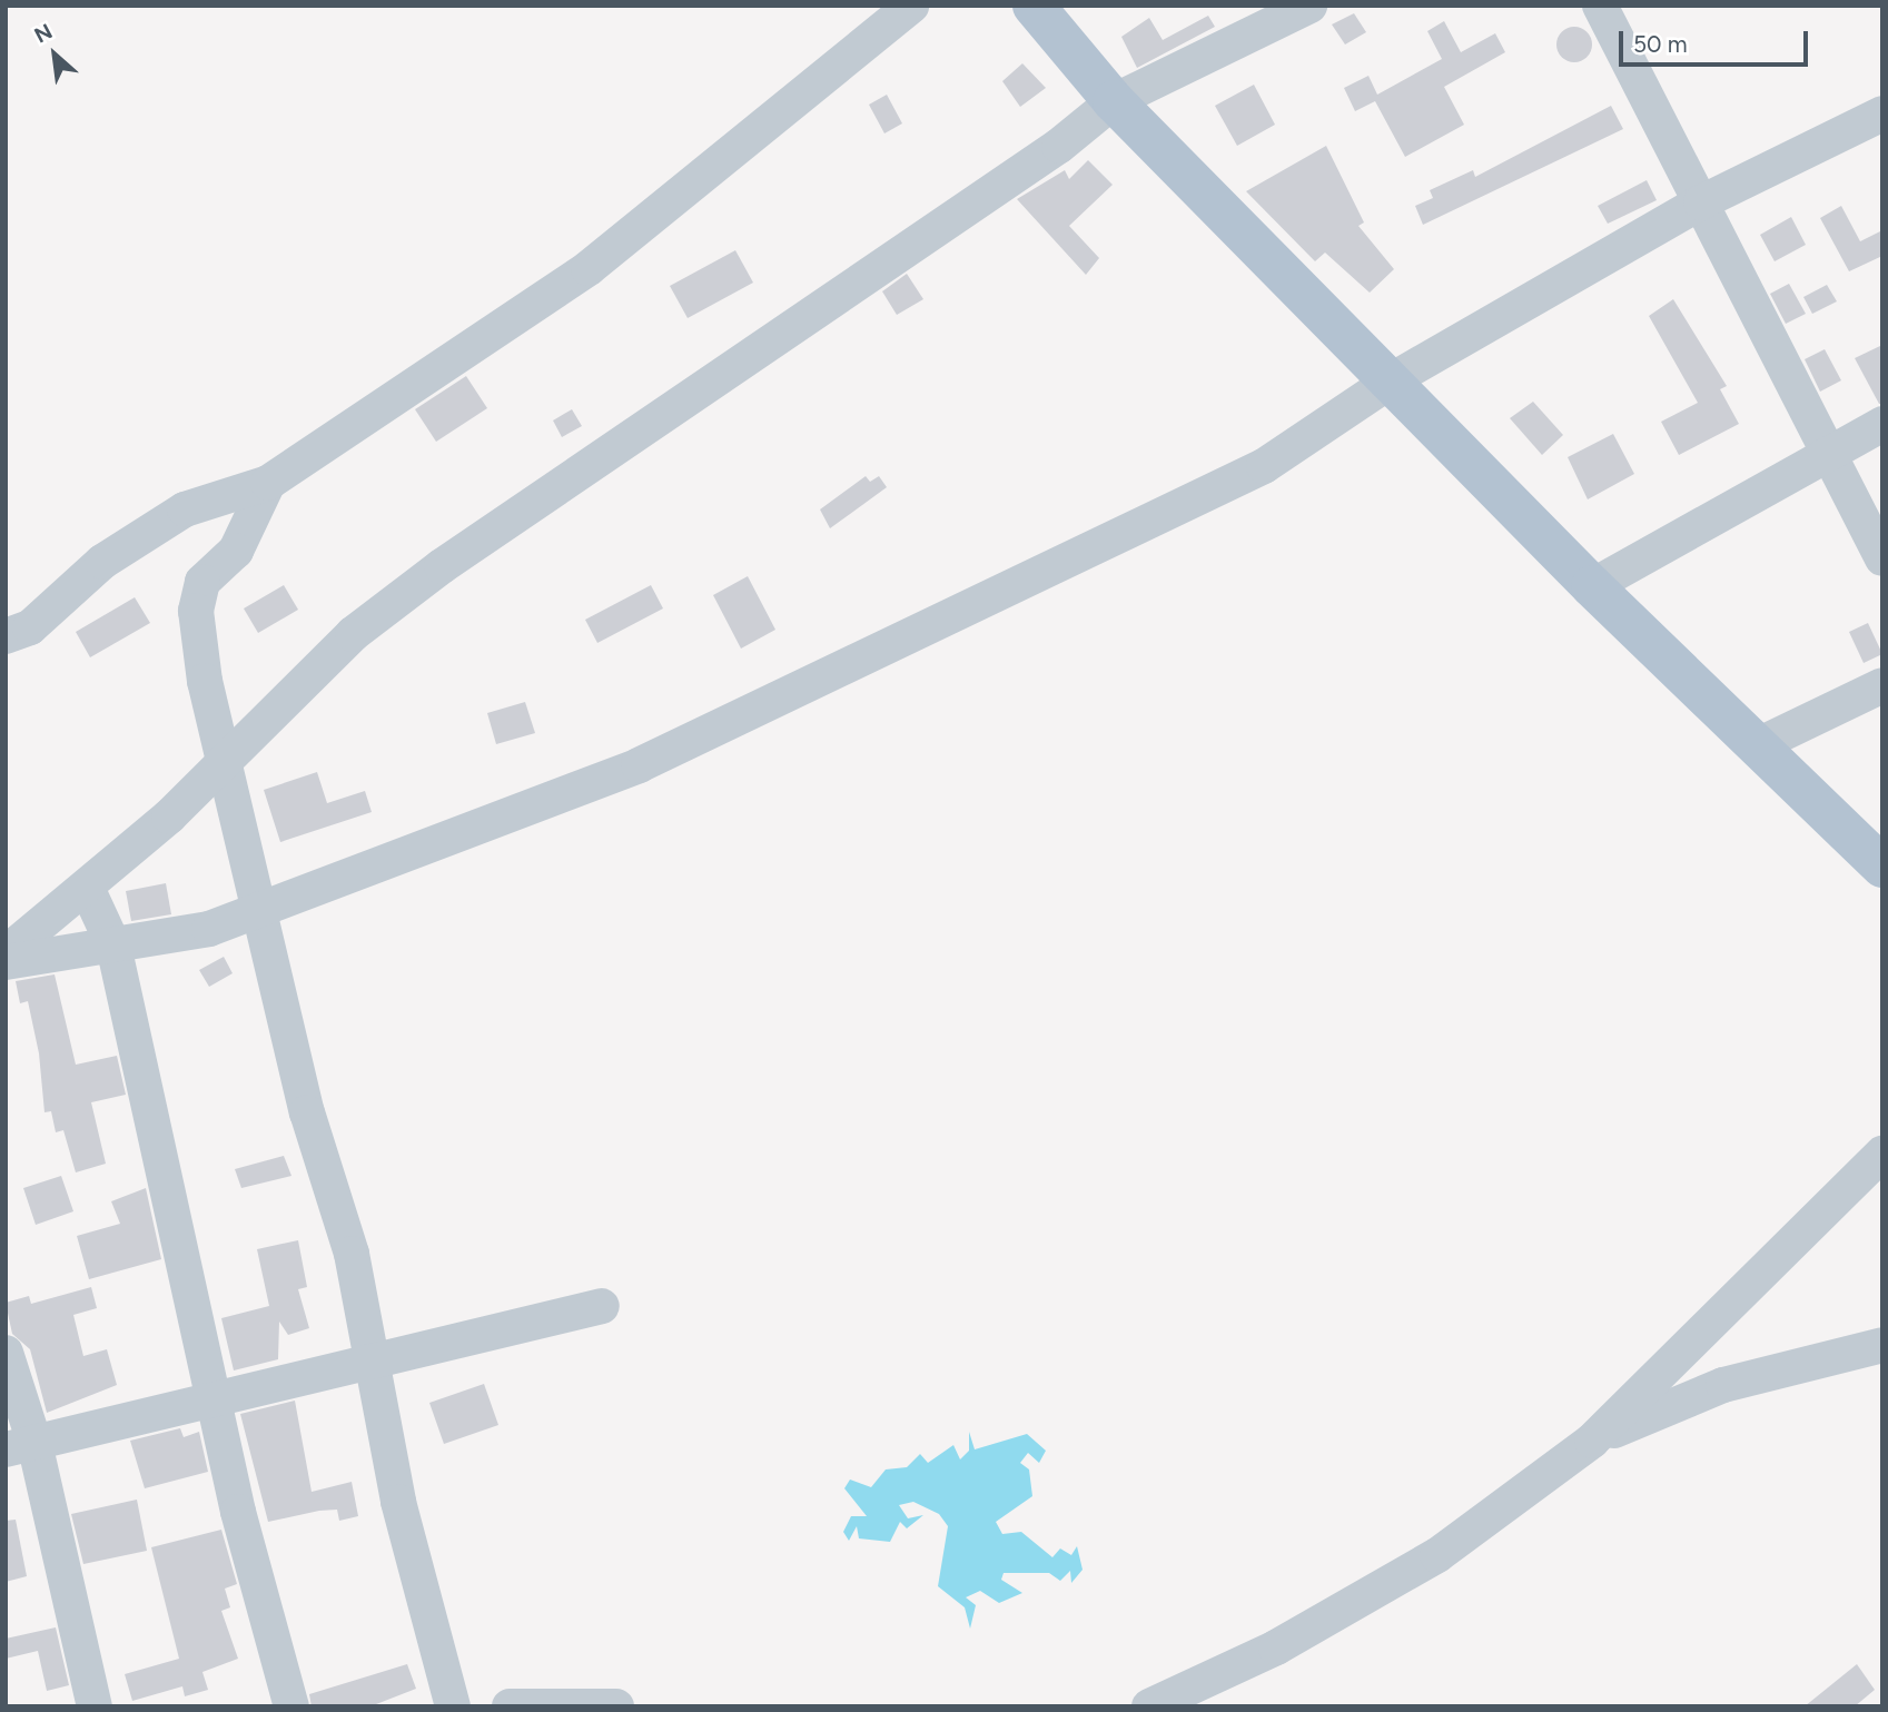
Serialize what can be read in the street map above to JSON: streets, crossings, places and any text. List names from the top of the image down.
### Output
{
  "scale_bar": "50 m",
  "north": "top left"
}
